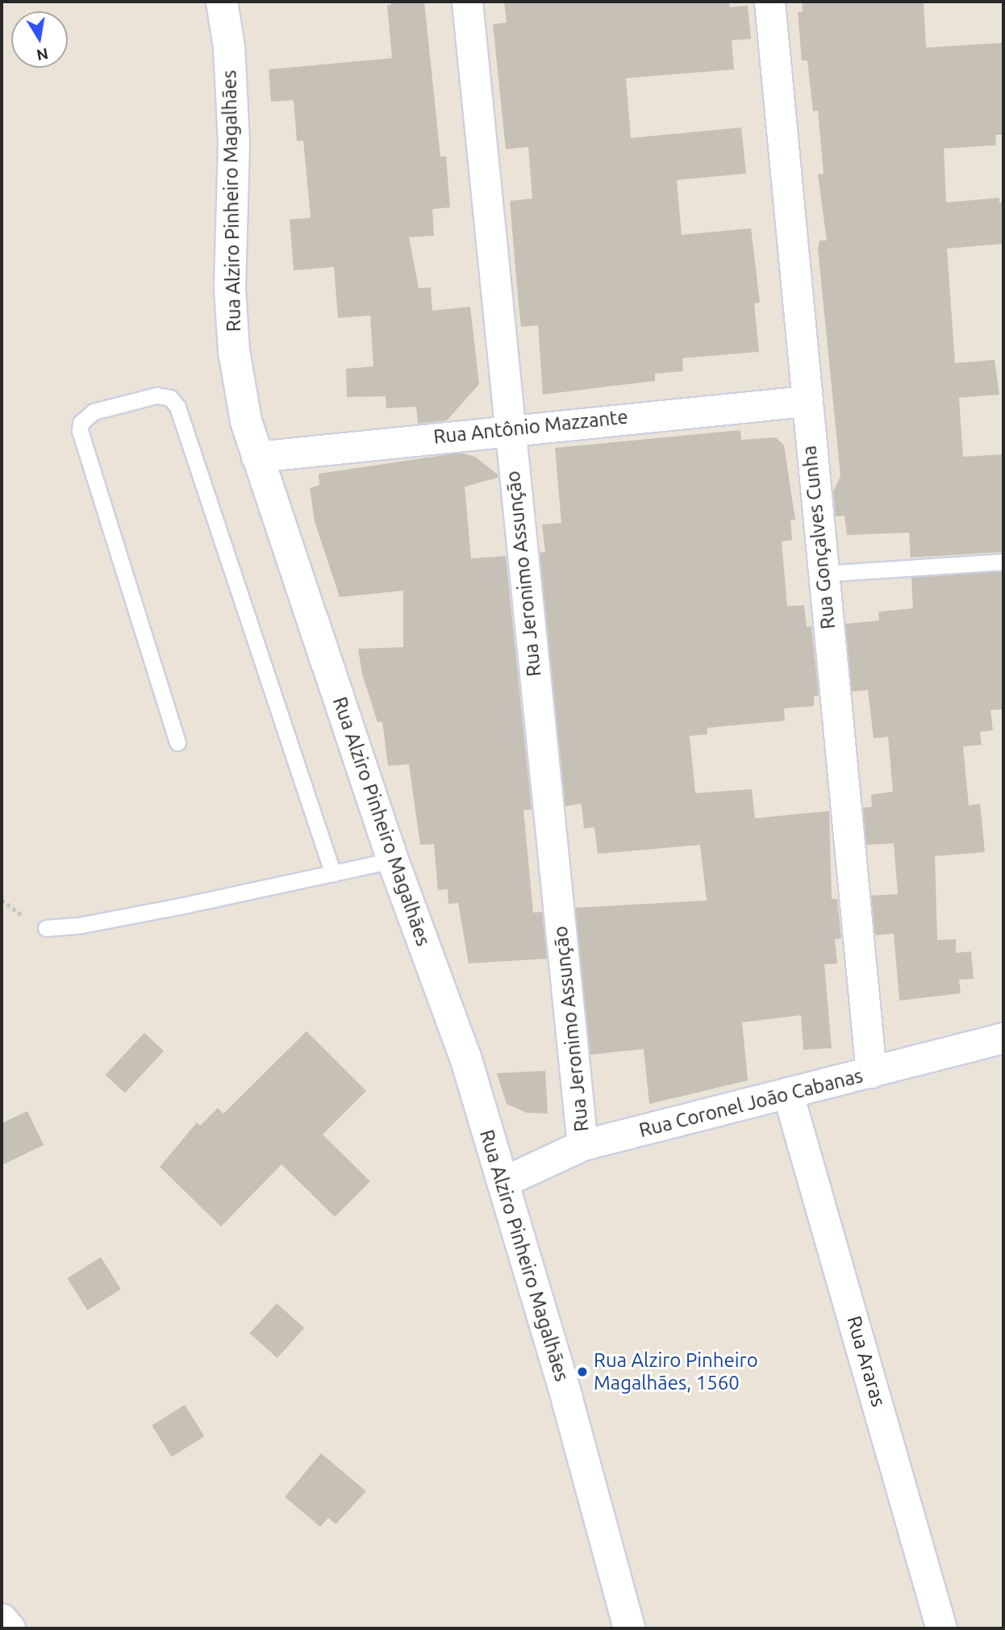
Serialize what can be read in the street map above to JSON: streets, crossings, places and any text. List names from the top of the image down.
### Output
{
  "streets": {
    "street": [
      "Rua Alziro Pinheiro Magalhães",
      "Rua Antônio Mazzante",
      "Rua Gonçalves Cunha",
      "Rua Jeronimo Assunção",
      "Rua Coronel João Cabanas",
      "Rua Araras"
    ]
  },
  "crossings": [
    ["Rua Alziro Pinheiro Magalhães", "Rua Antônio Mazzante"],
    ["Rua Alziro Pinheiro Magalhães", "Rua Coronel João Cabanas"],
    ["Rua Antônio Mazzante", "Rua Gonçalves Cunha"],
    ["Rua Antônio Mazzante", "Rua Jeronimo Assunção"],
    ["Rua Gonçalves Cunha", "Rua Coronel João Cabanas"],
    ["Rua Jeronimo Assunção", "Rua Coronel João Cabanas"],
    ["Rua Coronel João Cabanas", "Rua Araras"]
  ],
  "places": ["Rua Alziro Pinheiro Magalhães, 1560"],
  "north": "bottom"
}
